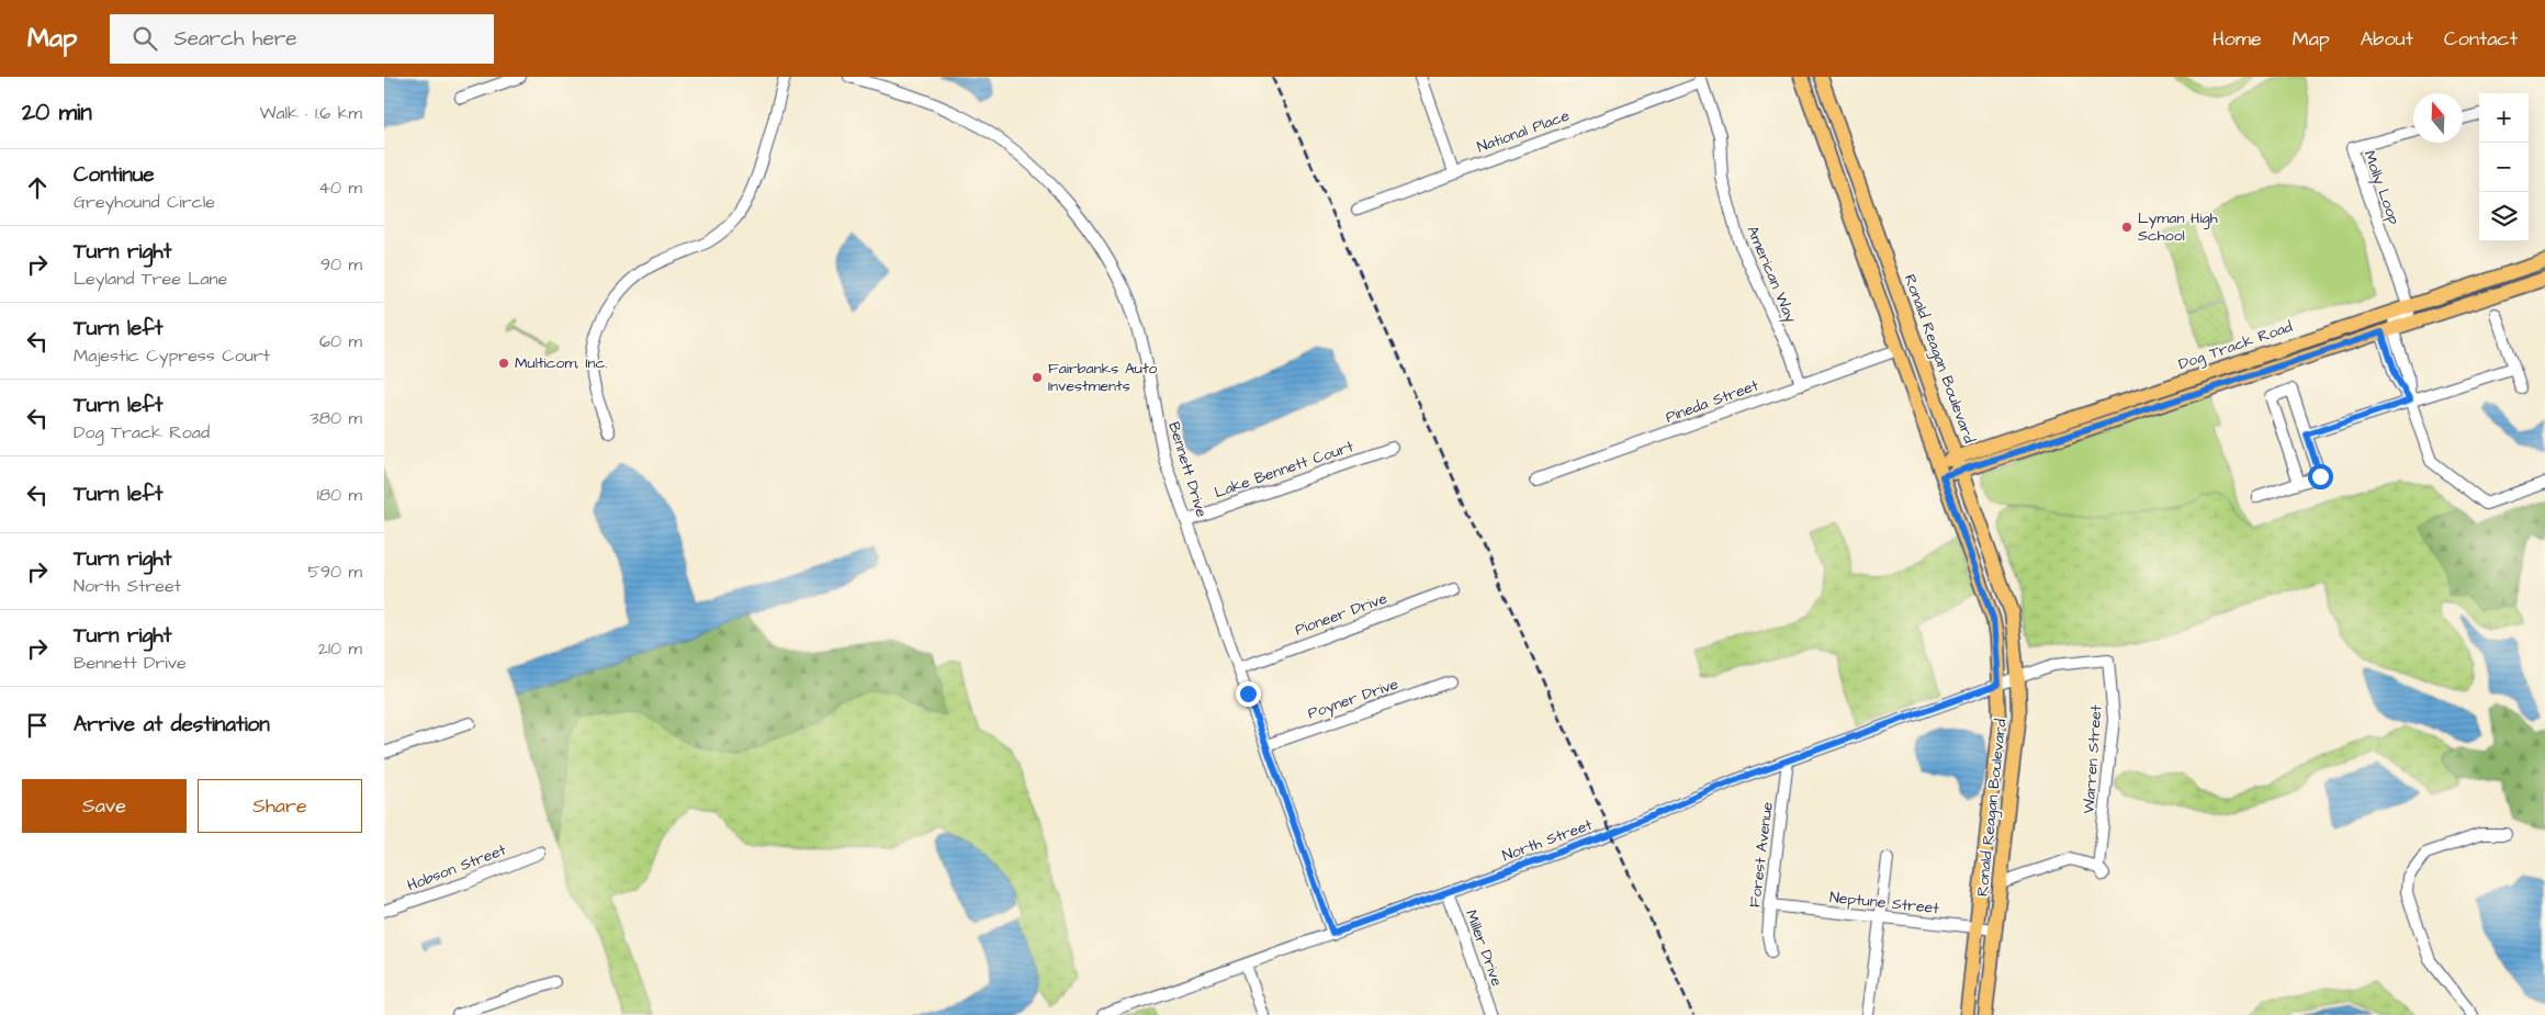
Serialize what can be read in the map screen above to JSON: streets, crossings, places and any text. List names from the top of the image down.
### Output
{
  "streets": {
    "main road": ["Dog Track Road", "Ronald Reagan Boulevard"],
    "street": [
      "National Place",
      "Molly Loop",
      "American Way",
      "Pineda Street",
      "Bennett Drive",
      "Lake Bennett Court",
      "Pioneer Drive",
      "Poyner Drive",
      "Warren Street",
      "North Street",
      "Forest Avenue",
      "Hobson Street",
      "Neptune Street",
      "Miller Drive"
    ]
  },
  "crossings": [
    ["National Place", "American Way"],
    ["Molly Loop", "Dog Track Road"],
    ["American Way", "Pineda Street"],
    ["Dog Track Road", "Ronald Reagan Boulevard"],
    ["Ronald Reagan Boulevard", "Pineda Street"],
    ["Ronald Reagan Boulevard", "Warren Street"],
    ["Ronald Reagan Boulevard", "North Street"],
    ["Ronald Reagan Boulevard", "Neptune Street"],
    ["Bennett Drive", "Lake Bennett Court"],
    ["Bennett Drive", "Pioneer Drive"],
    ["Bennett Drive", "Poyner Drive"],
    ["Bennett Drive", "North Street"],
    ["Warren Street", "North Street"],
    ["North Street", "Forest Avenue"],
    ["North Street", "Miller Drive"],
    ["Forest Avenue", "Neptune Street"]
  ],
  "places": ["Lyman High School", "Multicom, Inc.", "Fairbanks Auto Investments"],
  "north": "top",
  "page": {
    "header": "Map",
    "search": "Search here",
    "nav": [
      "Home",
      "Map",
      "About",
      "Contact"
    ],
    "heading": ["20 min", "Walk · 1.6 km"],
    "map_buttons": ["+", "−"],
    "list": [
      ["Continue", "Greyhound Circle", "40 m"],
      ["Turn right", "Leyland Tree Lane", "90 m"],
      ["Turn left", "Majestic Cypress Court", "60 m"],
      ["Turn left", "Dog Track Road", "380 m"],
      ["Turn left", "180 m"],
      ["Turn right", "North Street", "590 m"],
      ["Turn right", "Bennett Drive", "210 m"],
      "Arrive at destination"
    ],
    "buttons": ["Save", "Share"]
  }
}
